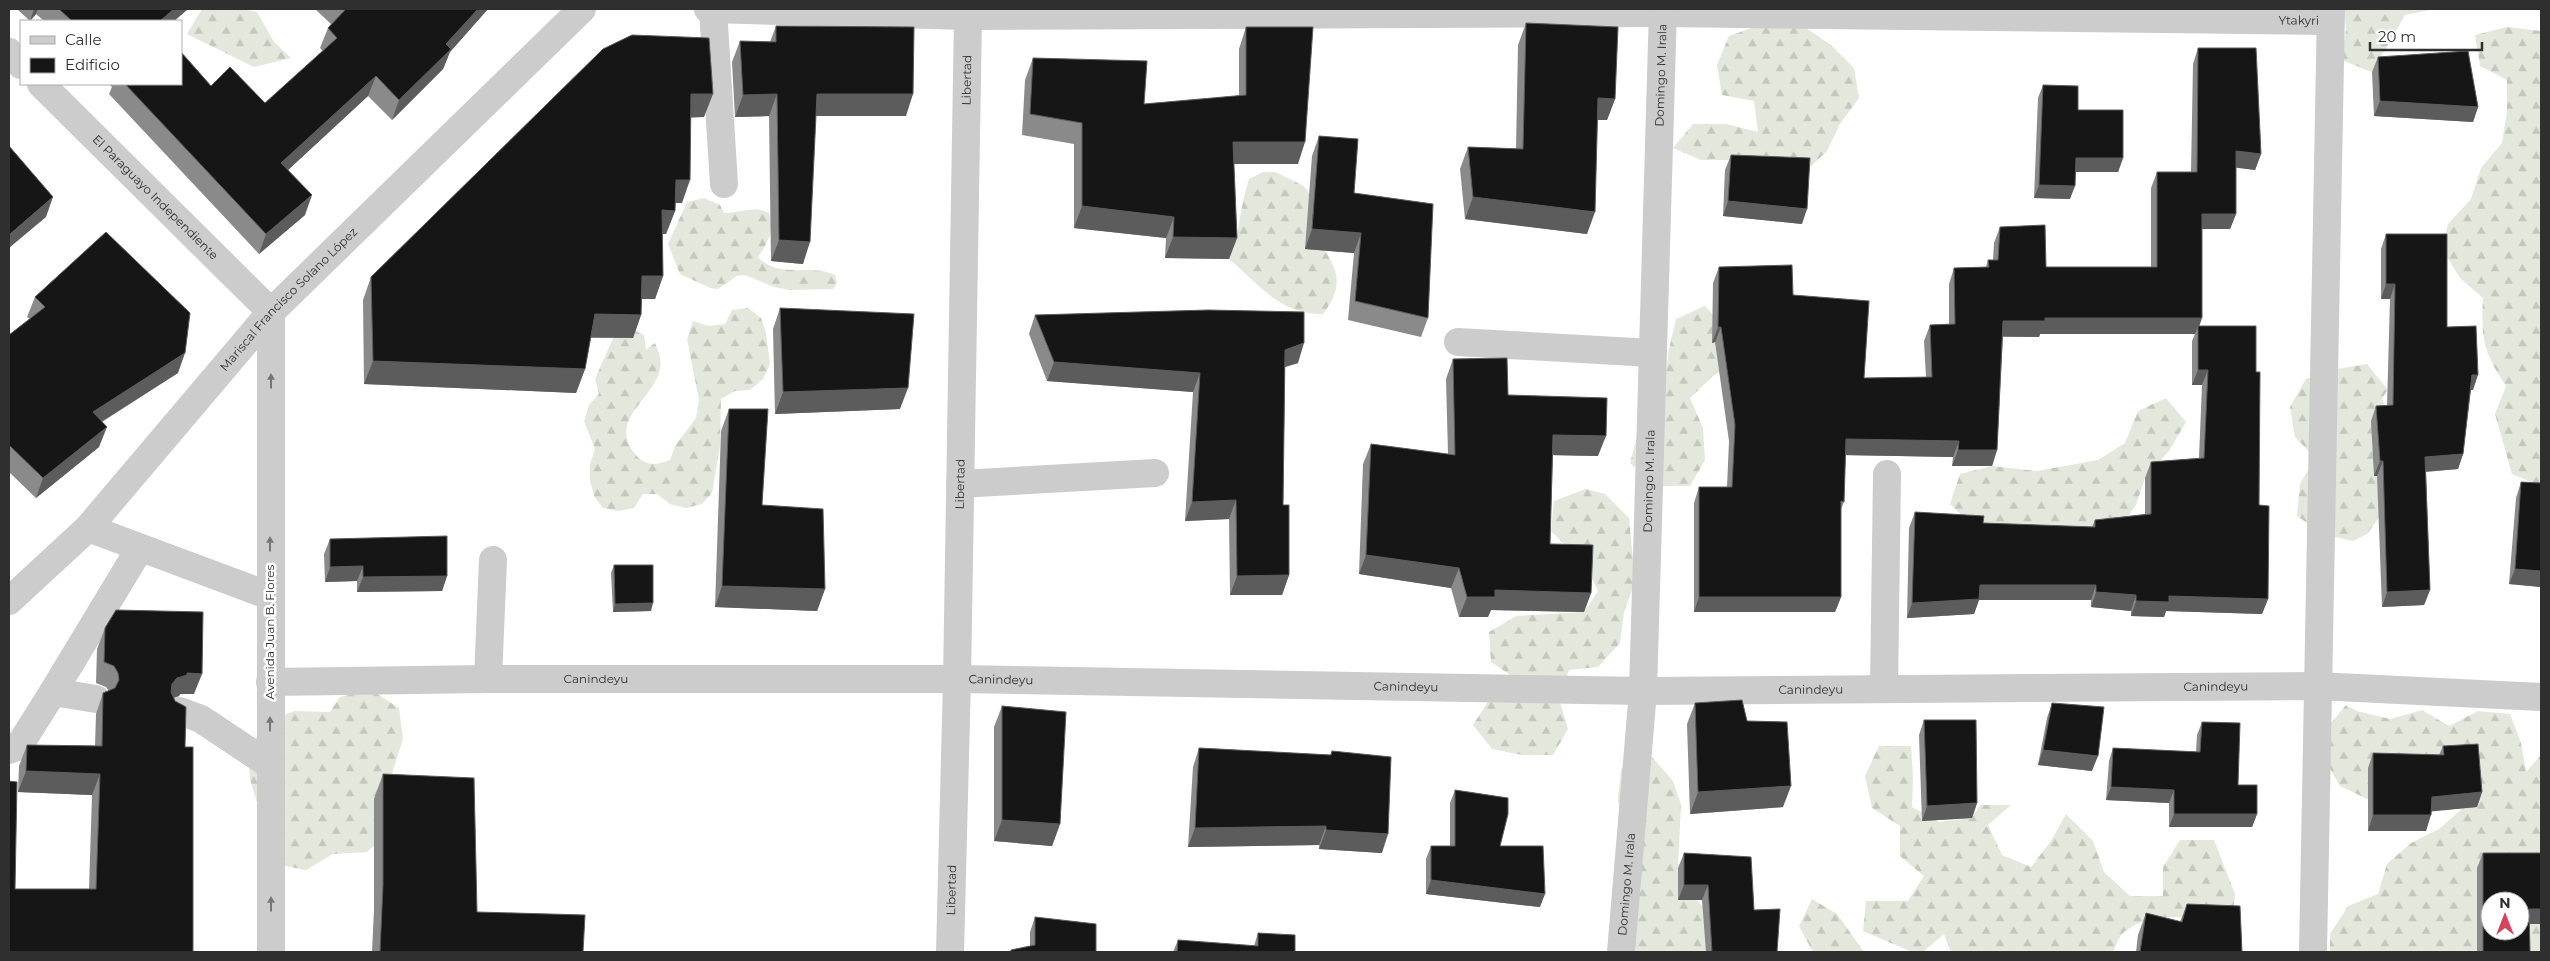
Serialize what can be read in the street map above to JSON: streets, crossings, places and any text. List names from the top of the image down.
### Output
{
  "streets": {
    "street": [
      "Ytakyri",
      "Domingo M. Irala",
      "Libertad",
      "El Paraguayo Independiente",
      "Mariscal Francisco Solano López",
      "Avenida Juan B. Flores",
      "Canindeyu"
    ]
  },
  "crossings": [
    ["Ytakyri", "Domingo M. Irala"],
    ["Ytakyri", "Libertad"],
    ["Domingo M. Irala", "Canindeyu"],
    ["Libertad", "Canindeyu"],
    ["El Paraguayo Independiente", "Mariscal Francisco Solano López"],
    ["El Paraguayo Independiente", "Avenida Juan B. Flores"],
    ["Mariscal Francisco Solano López", "Avenida Juan B. Flores"],
    ["Avenida Juan B. Flores", "Canindeyu"]
  ],
  "one_way": ["Avenida Juan B. Flores"],
  "legend": ["Calle", "Edificio"],
  "scale_bar": "20 m",
  "north": "top"
}
